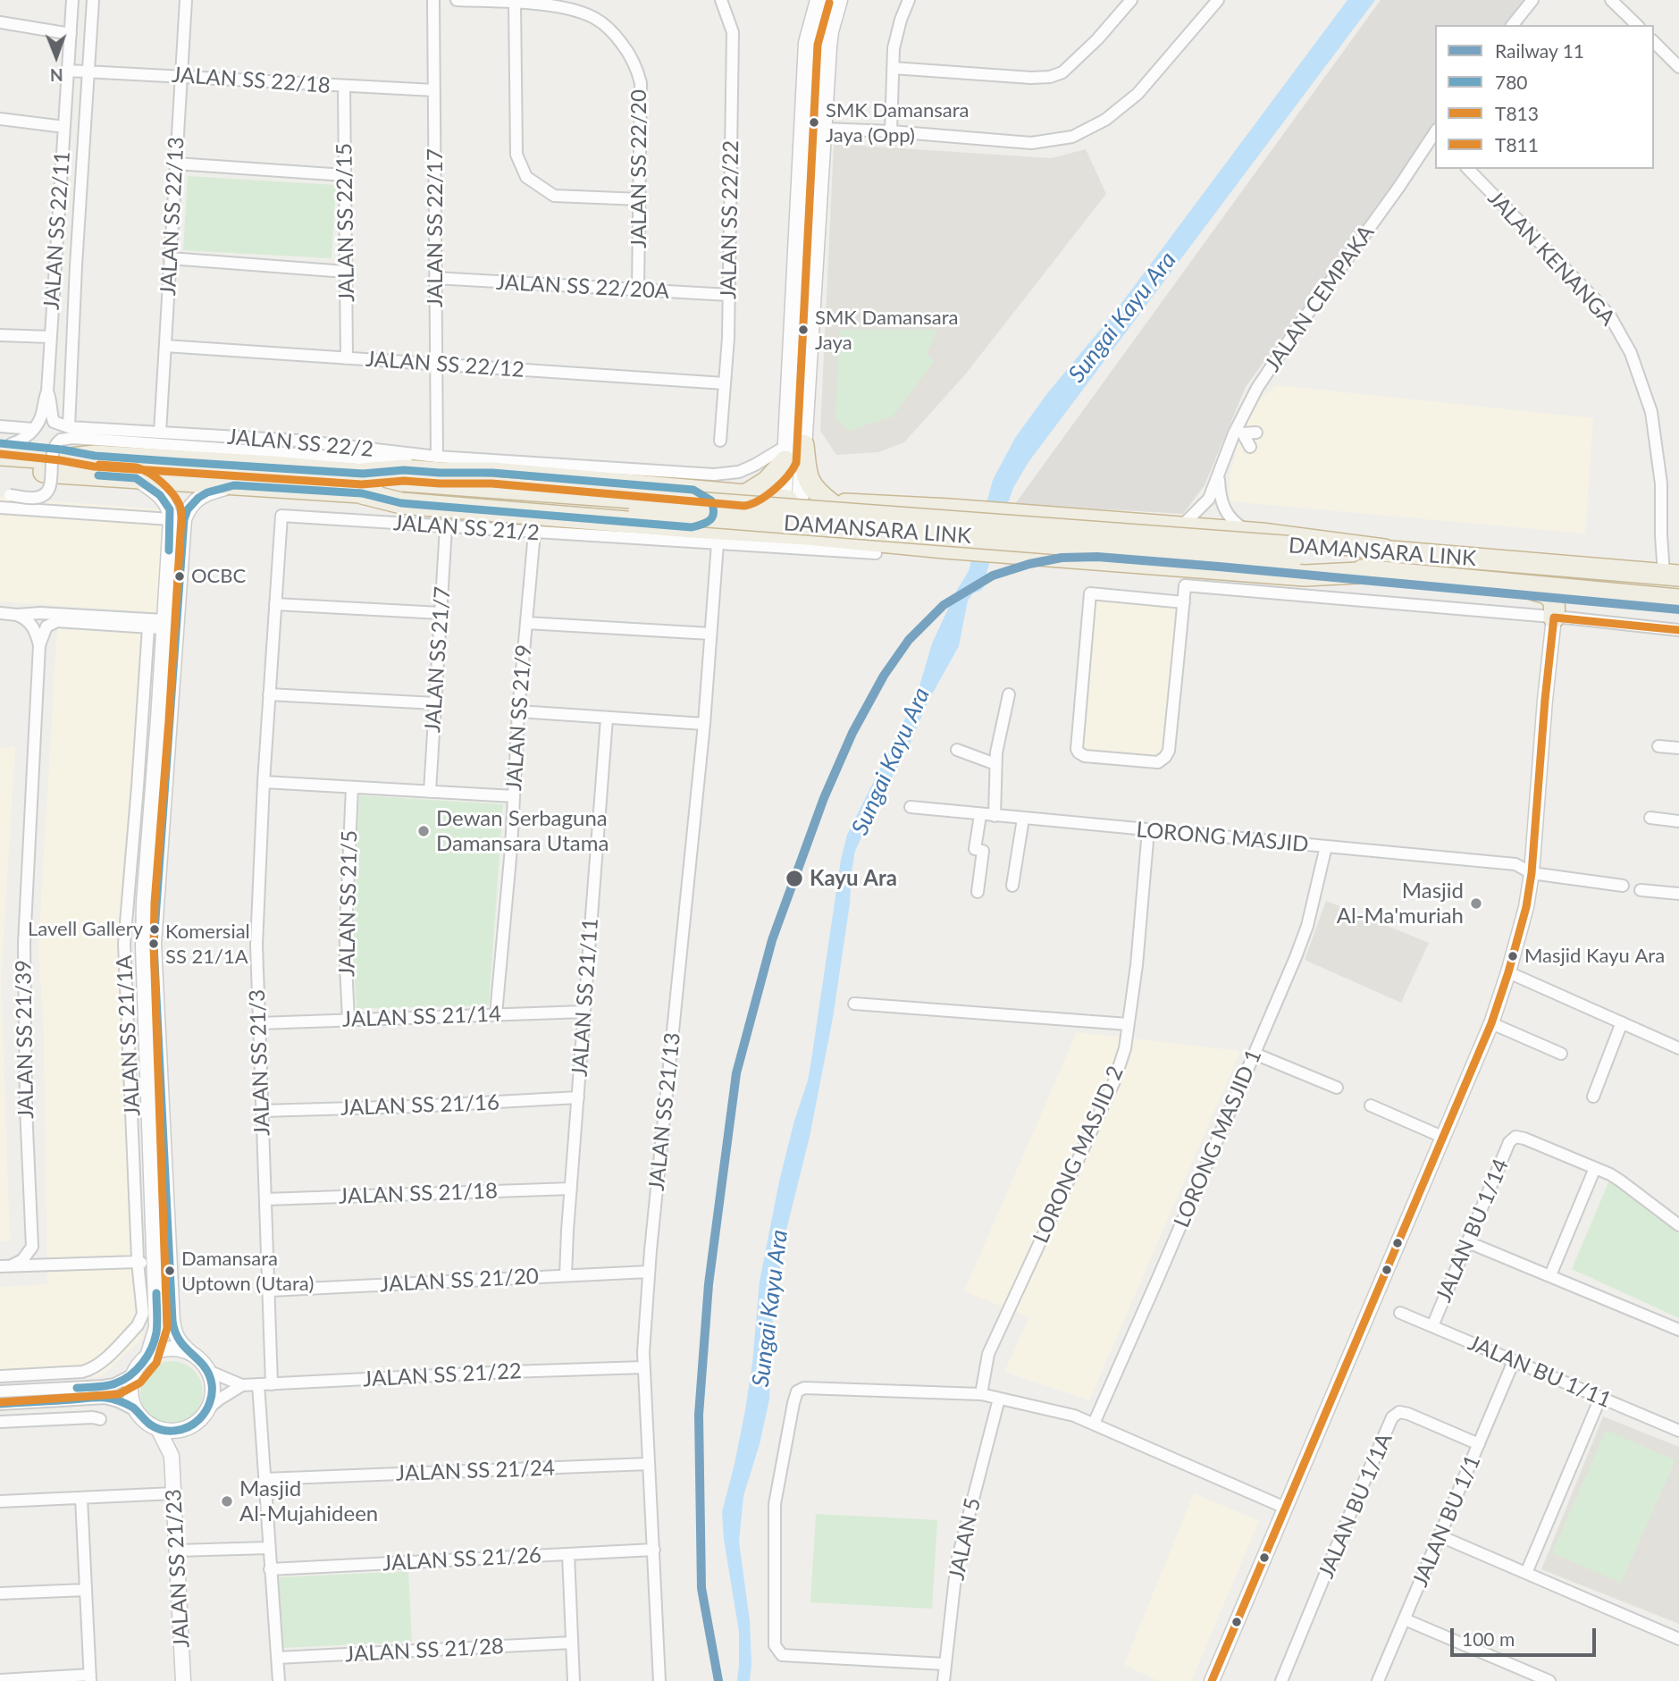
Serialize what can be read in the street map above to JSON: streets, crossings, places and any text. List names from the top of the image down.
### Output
{
  "streets": {
    "highway": ["DAMANSARA LINK"],
    "street": [
      "JALAN SS 22/18",
      "JALAN SS 22/20",
      "JALAN SS 22/13",
      "JALAN SS 22/22",
      "JALAN SS 22/15",
      "JALAN SS 22/17",
      "JALAN SS 22/11",
      "JALAN KENANGA",
      "JALAN SS 22/20A",
      "JALAN CEMPAKA",
      "JALAN SS 22/12",
      "JALAN SS 22/2",
      "JALAN SS 21/2",
      "JALAN SS 21/7",
      "JALAN SS 21/9",
      "LORONG MASJID",
      "JALAN SS 21/5",
      "JALAN SS 21/11",
      "JALAN SS 21/14",
      "JALAN SS 21/1A",
      "JALAN SS 21/39",
      "JALAN SS 21/3",
      "JALAN SS 21/16",
      "JALAN SS 21/13",
      "LORONG MASJID 1",
      "LORONG MASJID 2",
      "JALAN SS 21/18",
      "JALAN BU 1/14",
      "JALAN SS 21/20",
      "JALAN BU 1/11",
      "JALAN SS 21/22",
      "JALAN SS 21/24",
      "JALAN BU 1/1A",
      "JALAN BU 1/1",
      "JALAN 5",
      "JALAN SS 21/26",
      "JALAN SS 21/23",
      "JALAN SS 21/28"
    ]
  },
  "crossings": [
    ["JALAN SS 22/18", "JALAN SS 22/13"],
    ["JALAN SS 22/18", "JALAN SS 22/15"],
    ["JALAN SS 22/18", "JALAN SS 22/17"],
    ["JALAN SS 22/18", "JALAN SS 22/11"],
    ["JALAN SS 22/20", "JALAN SS 22/20A"],
    ["JALAN SS 22/13", "JALAN SS 22/12"],
    ["JALAN SS 22/13", "JALAN SS 22/2"],
    ["JALAN SS 22/22", "JALAN SS 22/20A"],
    ["JALAN SS 22/22", "JALAN SS 22/12"],
    ["JALAN SS 22/15", "JALAN SS 22/12"],
    ["JALAN SS 22/17", "JALAN SS 22/20A"],
    ["JALAN SS 22/17", "JALAN SS 22/12"],
    ["JALAN SS 22/17", "JALAN SS 22/2"],
    ["JALAN KENANGA", "DAMANSARA LINK"],
    ["JALAN SS 21/2", "JALAN SS 21/7"],
    ["JALAN SS 21/2", "JALAN SS 21/9"],
    ["JALAN SS 21/2", "JALAN SS 21/3"],
    ["JALAN SS 21/2", "JALAN SS 21/13"],
    ["JALAN SS 21/9", "JALAN SS 21/14"],
    ["LORONG MASJID", "LORONG MASJID 1"],
    ["LORONG MASJID", "LORONG MASJID 2"],
    ["JALAN SS 21/5", "JALAN SS 21/14"],
    ["JALAN SS 21/11", "JALAN SS 21/14"],
    ["JALAN SS 21/11", "JALAN SS 21/16"],
    ["JALAN SS 21/11", "JALAN SS 21/18"],
    ["JALAN SS 21/11", "JALAN SS 21/20"],
    ["JALAN SS 21/14", "JALAN SS 21/3"],
    ["JALAN SS 21/3", "JALAN SS 21/16"],
    ["JALAN SS 21/3", "JALAN SS 21/18"],
    ["JALAN SS 21/3", "JALAN SS 21/20"],
    ["JALAN SS 21/3", "JALAN SS 21/22"],
    ["JALAN SS 21/13", "JALAN SS 21/20"],
    ["JALAN SS 21/13", "JALAN SS 21/22"],
    ["JALAN SS 21/13", "JALAN SS 21/24"],
    ["JALAN SS 21/13", "JALAN SS 21/26"],
    ["JALAN BU 1/14", "JALAN BU 1/11"],
    ["JALAN BU 1/11", "JALAN BU 1/1"],
    ["JALAN SS 21/22", "JALAN SS 21/23"],
    ["JALAN BU 1/1A", "JALAN BU 1/1"]
  ],
  "water": ["Sungai Kayu Ara"],
  "places": [
    "SMK Damansara Jaya (Opp)",
    "SMK Damansara Jaya",
    "OCBC",
    "Dewan Serbaguna Damansara Utama",
    "Kayu Ara",
    "Masjid Al-Ma'muriah",
    "Lavell Gallery",
    "Komersial SS 21/1A",
    "Masjid Kayu Ara",
    "Damansara Uptown (Utara)",
    "Masjid Al-Mujahideen"
  ],
  "lines": [
    "transit line T813",
    "transit line 780",
    "rail line 11",
    "transit line T811"
  ],
  "legend": [
    "Railway 11",
    "780",
    "T813",
    "T811"
  ],
  "scale_bar": "100 m",
  "north": "bottom"
}
